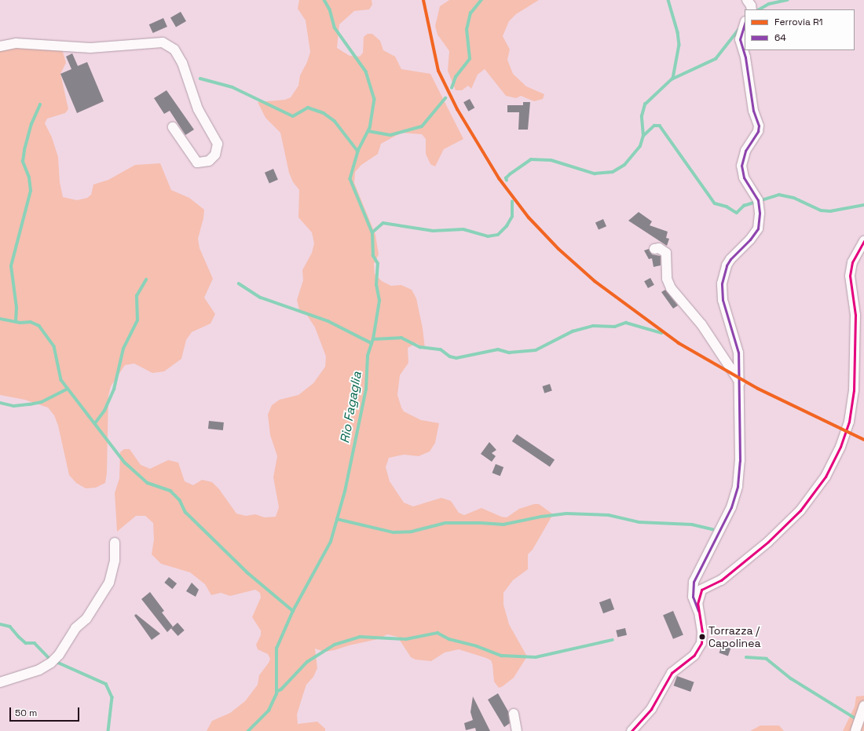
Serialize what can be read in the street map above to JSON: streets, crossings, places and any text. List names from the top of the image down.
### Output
{
  "water": ["Rio Fagaglia"],
  "places": ["Torrazza / Capolinea"],
  "lines": ["rail line R1", "transit line 64"],
  "legend": ["Ferrovia R1", "64"],
  "scale_bar": "50 m"
}
